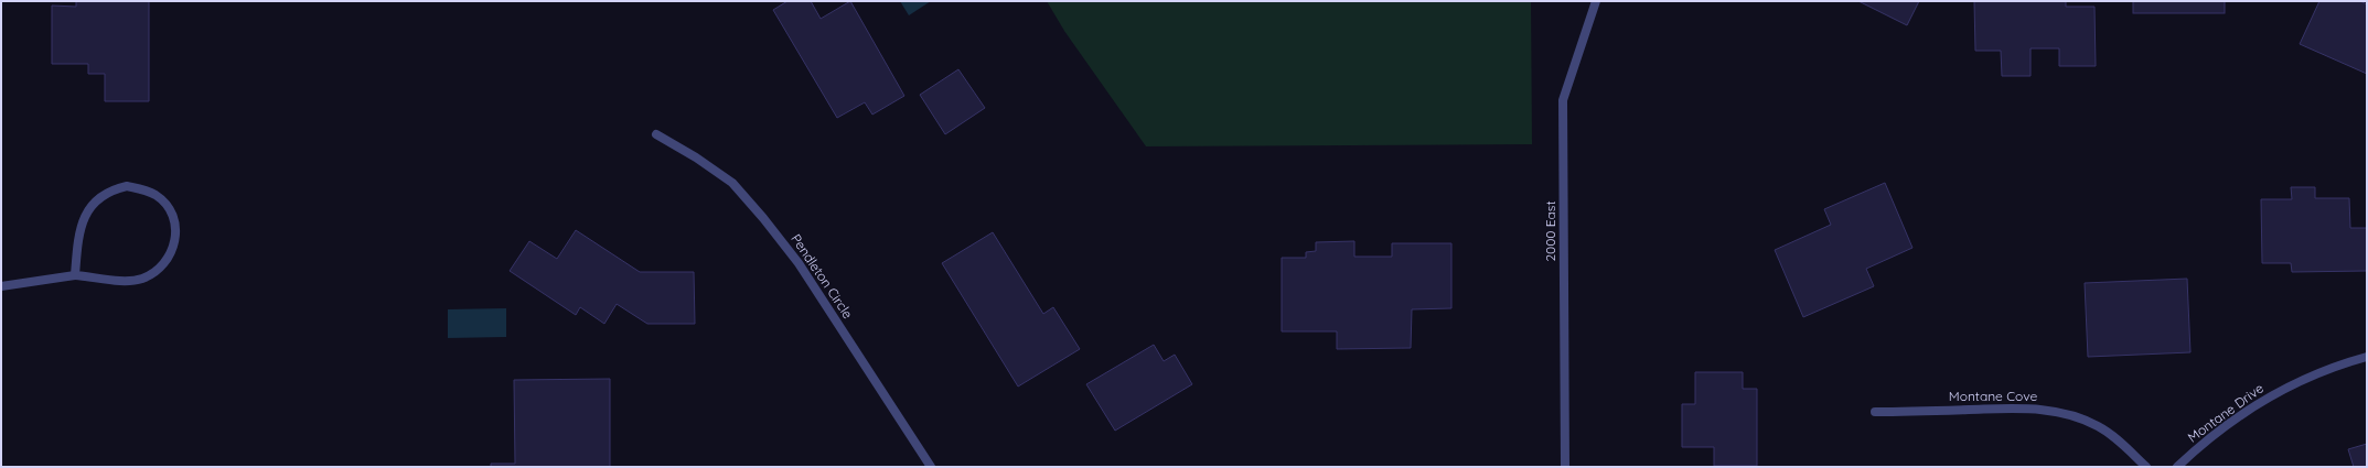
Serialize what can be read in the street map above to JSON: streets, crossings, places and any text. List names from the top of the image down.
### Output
{
  "streets": {
    "street": [
      "2000 East",
      "Pendleton Circle",
      "Montane Cove",
      "Montane Drive"
    ]
  }
}
